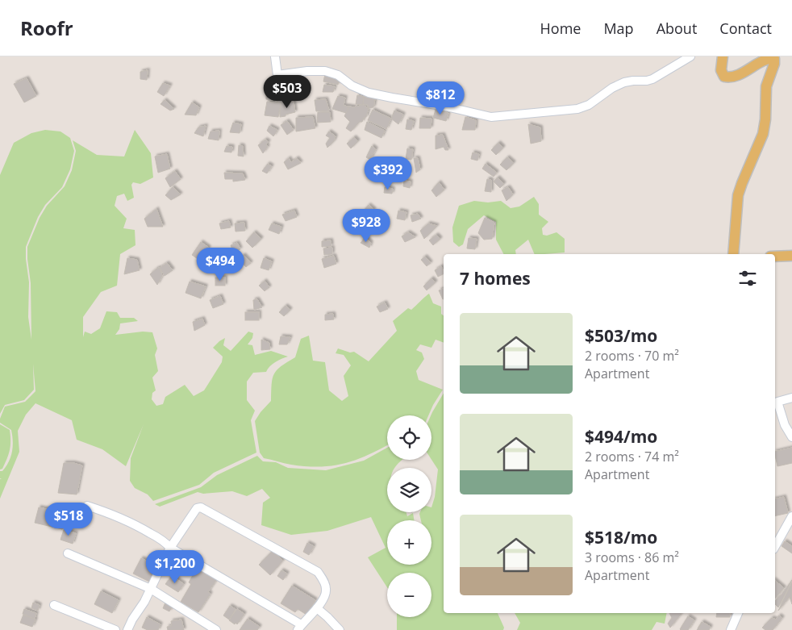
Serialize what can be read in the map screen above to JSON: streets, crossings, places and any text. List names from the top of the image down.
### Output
{
  "page": {
    "header": "Roofr",
    "nav": [
      "Home",
      "Map",
      "About",
      "Contact"
    ],
    "price": [
      "$503",
      "$812",
      "$392",
      "$928",
      "$494",
      "$518",
      "$1,200"
    ],
    "heading": "7 homes",
    "list": [
      {
        "name": "$503/mo",
        "note": "2 rooms · 70 m² · Apartment"
      },
      {
        "name": "$494/mo",
        "note": "2 rooms · 74 m² · Apartment"
      },
      {
        "name": "$518/mo",
        "note": "3 rooms · 86 m² · Apartment"
      }
    ],
    "map_buttons": ["+", "−"]
  }
}
